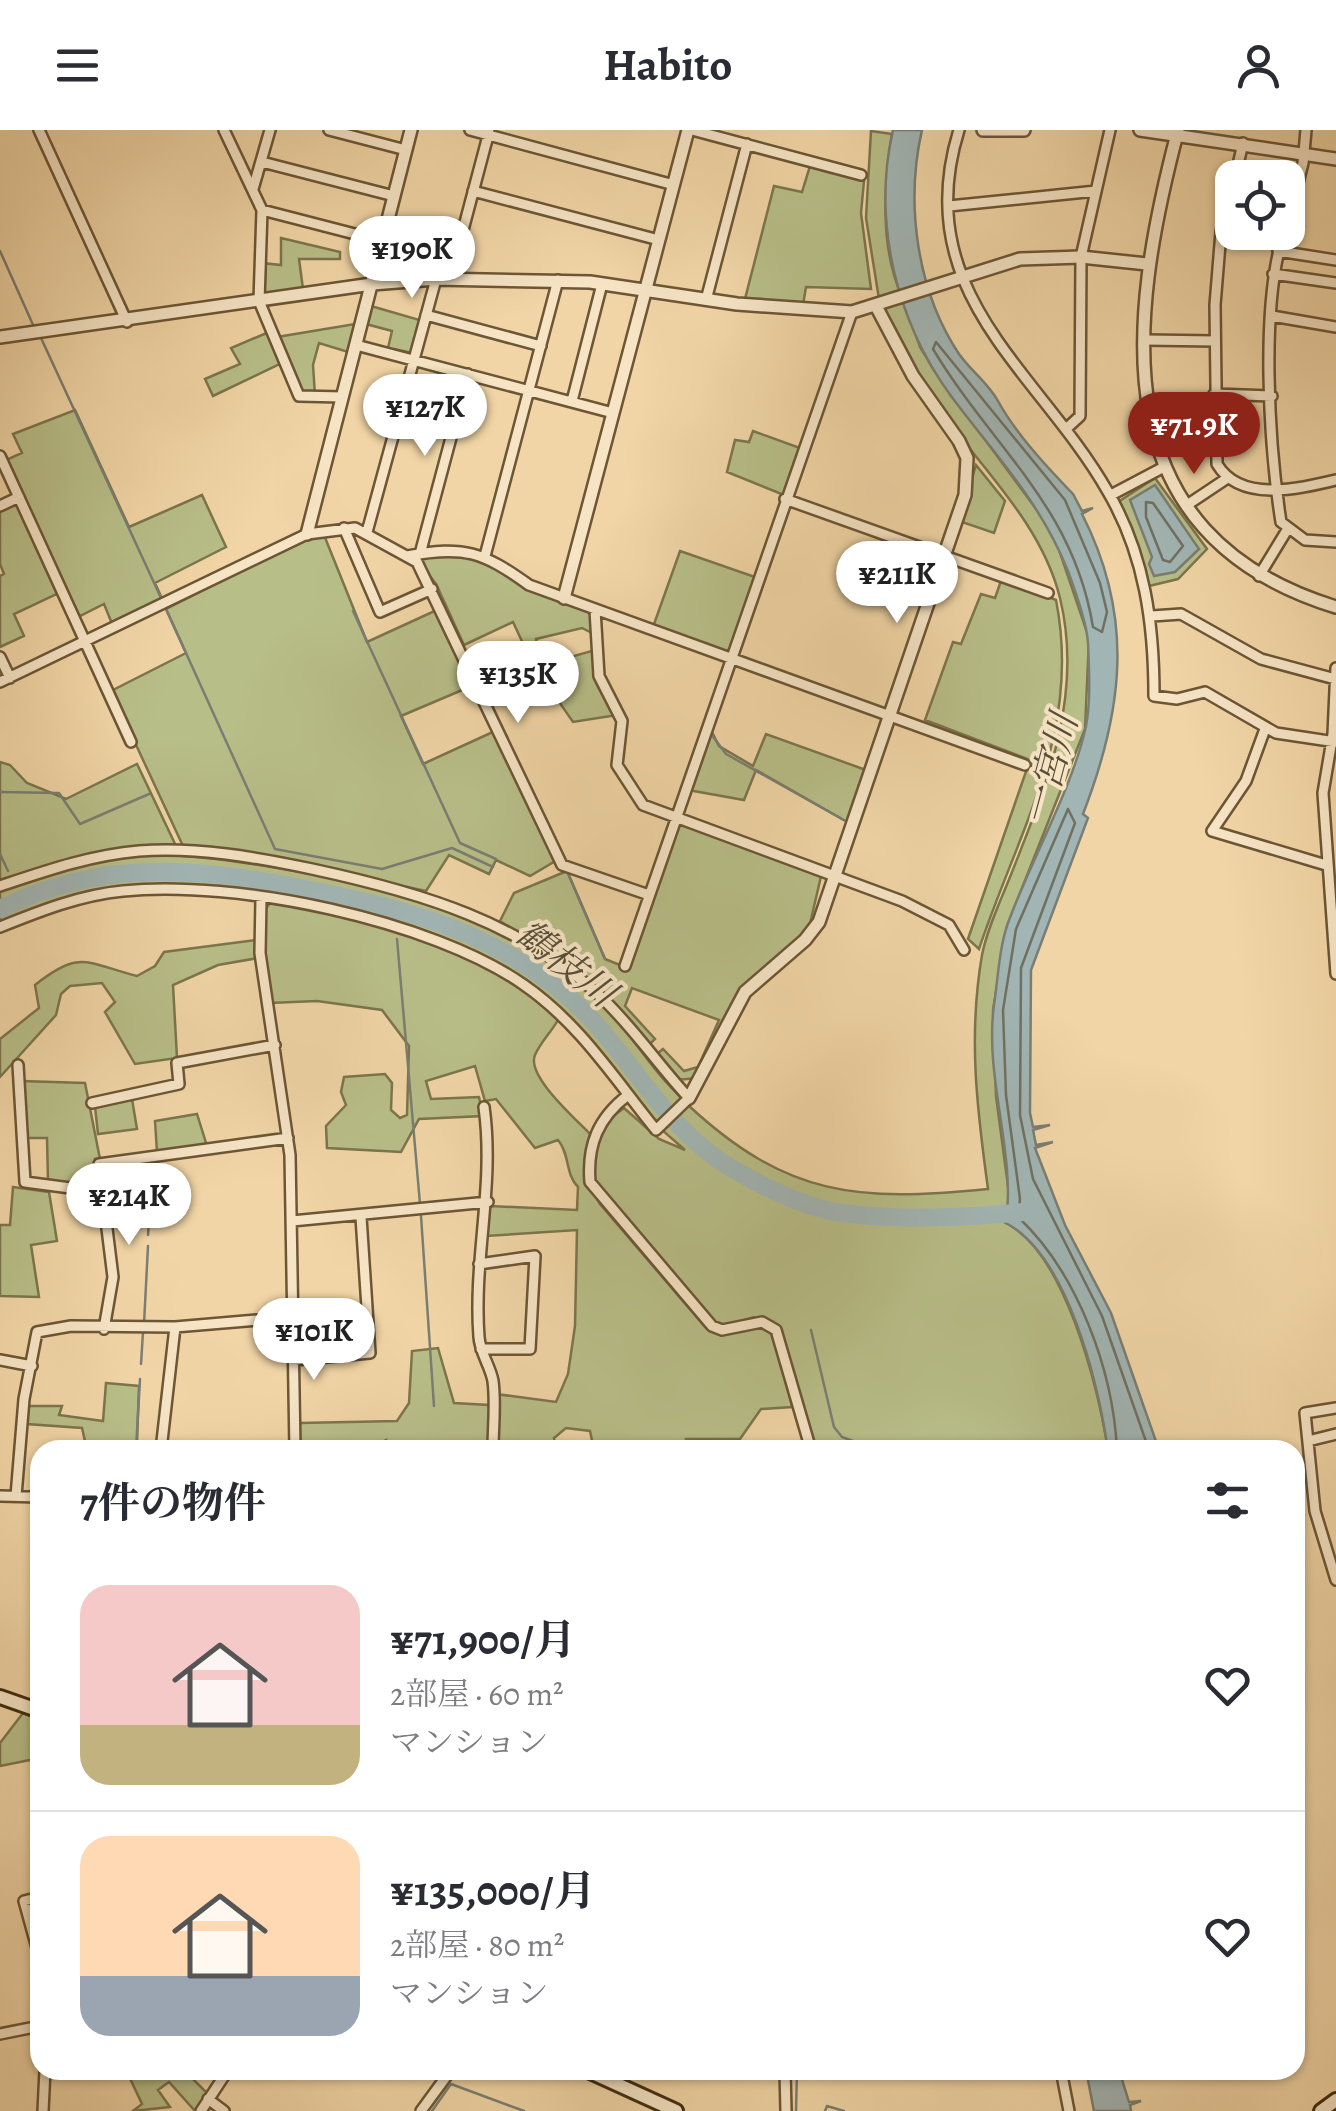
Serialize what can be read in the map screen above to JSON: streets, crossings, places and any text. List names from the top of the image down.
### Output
{
  "water": ["一宮川", "鶴枝川"],
  "page": {
    "header": "Habito",
    "price": [
      "¥190K",
      "¥127K",
      "¥71.9K",
      "¥211K",
      "¥135K",
      "¥214K",
      "¥101K"
    ],
    "heading": "7件の物件",
    "list": [
      {
        "name": "¥71,900/月",
        "note": "2部屋 · 60 m² · マンション"
      },
      {
        "name": "¥135,000/月",
        "note": "2部屋 · 80 m² · マンション"
      }
    ]
  }
}
